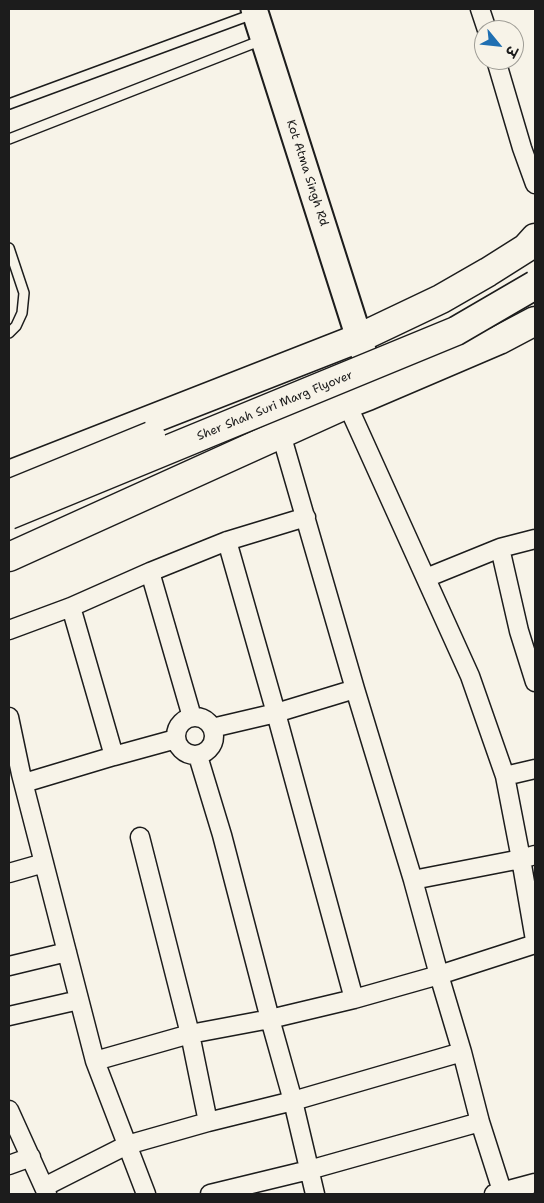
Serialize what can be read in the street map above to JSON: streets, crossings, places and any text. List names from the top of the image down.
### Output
{
  "streets": {
    "highway": ["Sher Shah Suri Marg Flyover"],
    "main road": ["Kot Atma Singh Rd"]
  },
  "north": "bottom right"
}
